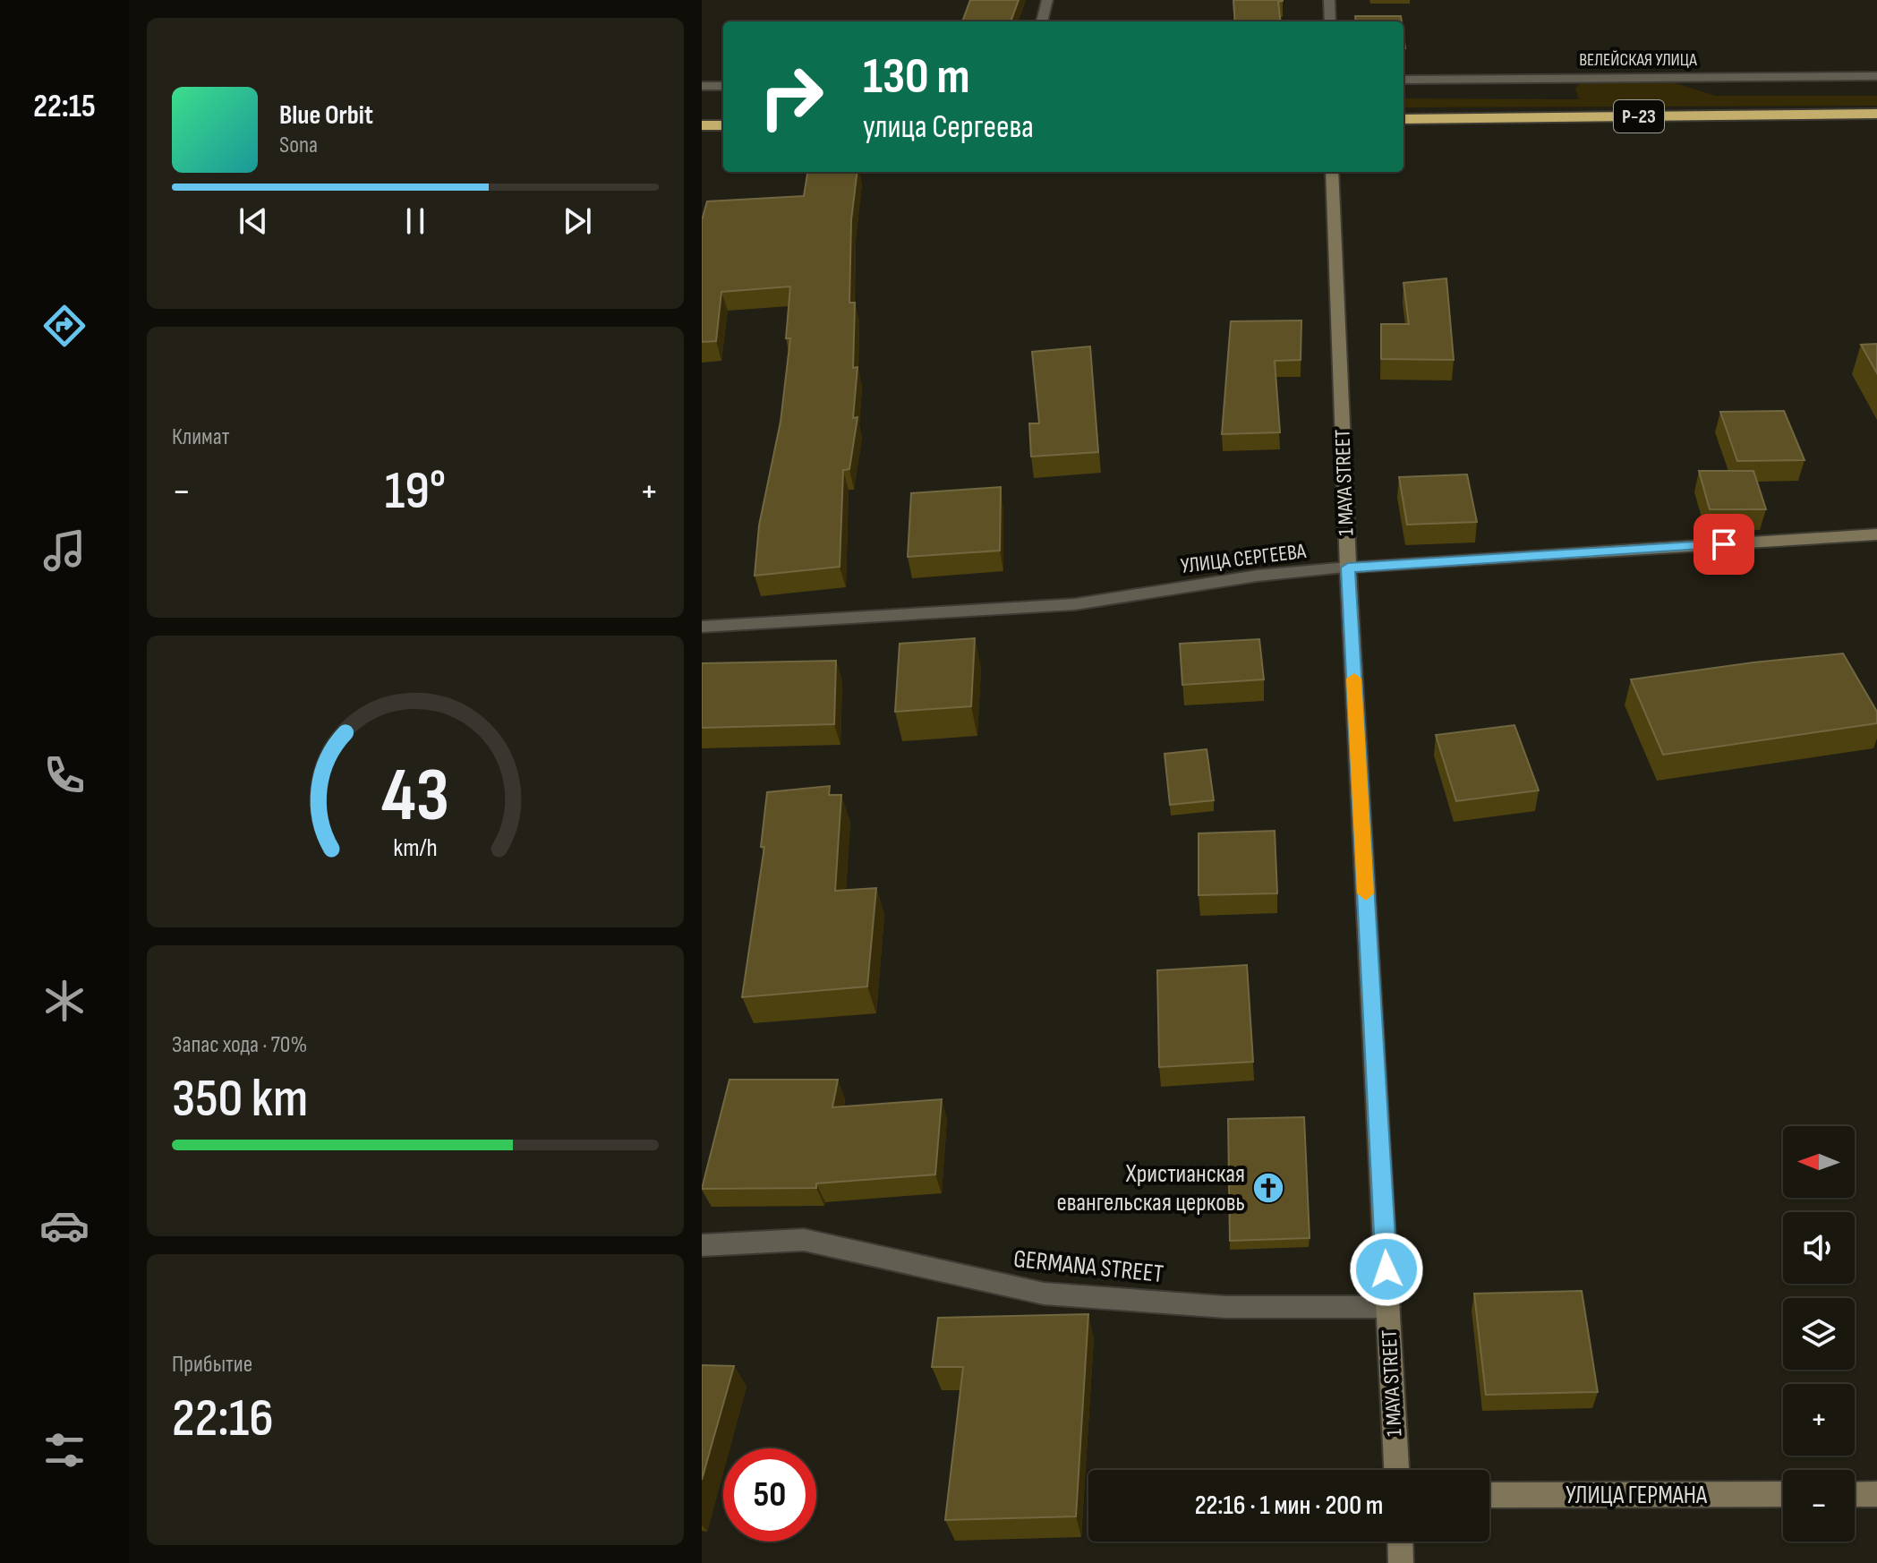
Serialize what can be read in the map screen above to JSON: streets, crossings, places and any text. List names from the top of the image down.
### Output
{
  "streets": {
    "highway": ["Р-23"],
    "main road": ["1 MAYA STREET", "УЛИЦА СЕРГЕЕВА", "УЛИЦА ГЕРМАНА"],
    "street": ["ВЕЛЕЙСКАЯ УЛИЦА", "GERMANA STREET"]
  },
  "crossings": [
    ["1 MAYA STREET", "УЛИЦА СЕРГЕЕВА"],
    ["1 MAYA STREET", "GERMANA STREET"]
  ],
  "places": {
    "church": ["Христианская евангельская церковь"]
  },
  "north": "left",
  "page": {
    "tabs": "22:15",
    "turn": ["130 m", "улица Сергеева"],
    "song": ["Blue Orbit", "Sona"],
    "tile": [
      "Климат",
      ["Запас хода · 70%", "350 km"],
      ["Прибытие", "22:16"]
    ],
    "heat": ["−", "19°", "+"],
    "map_buttons": ["+", "−"],
    "limit": "50",
    "trip": "22:16 · 1 мин · 200 m",
    "gauge": ["43", "km/h"]
  }
}
